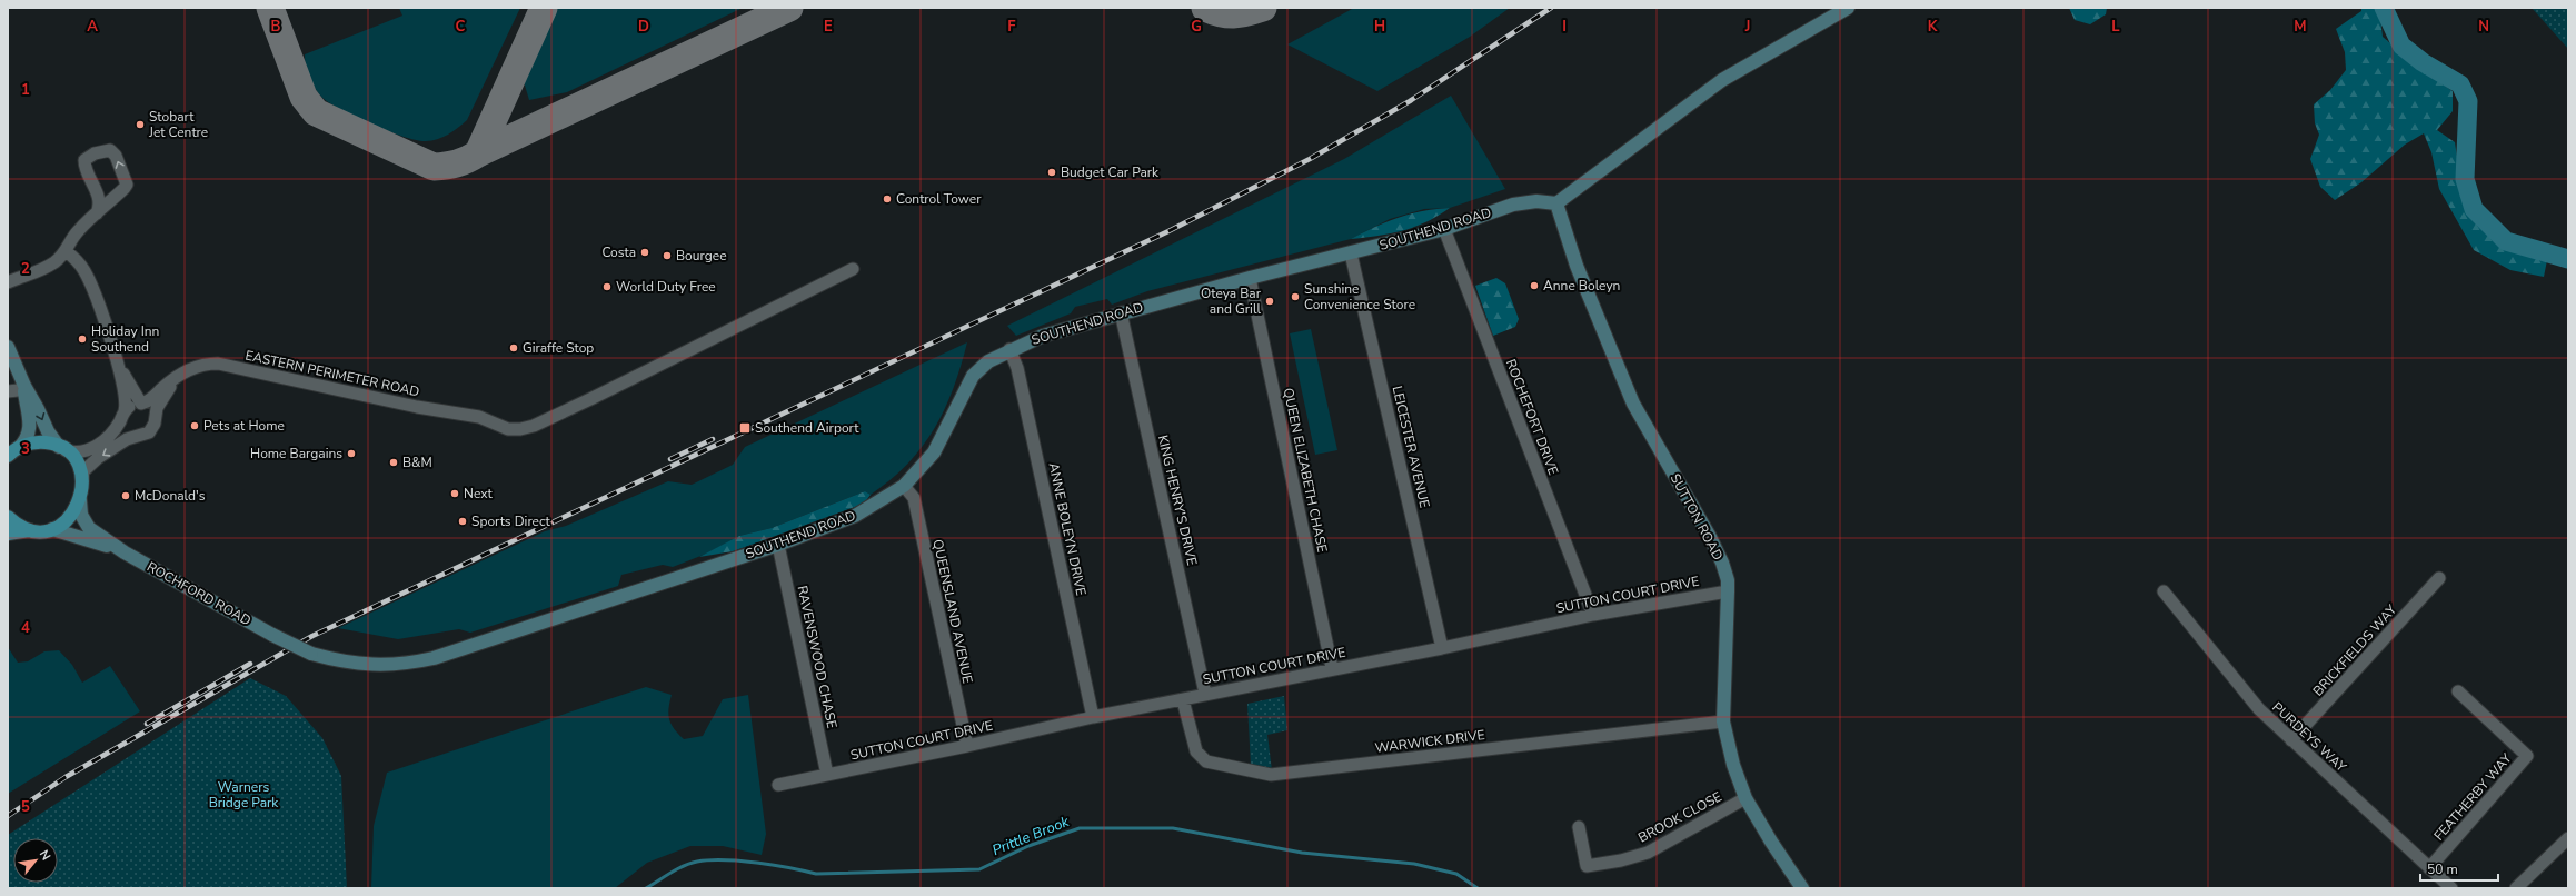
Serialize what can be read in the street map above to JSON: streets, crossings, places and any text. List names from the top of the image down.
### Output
{
  "streets": {
    "street": [
      "SOUTHEND ROAD",
      "EASTERN PERIMETER ROAD",
      "ROCHEFORT DRIVE",
      "LEICESTER AVENUE",
      "QUEEN ELIZABETH CHASE",
      "KING HENRY'S DRIVE",
      "SUTTON ROAD",
      "ANNE BOLEYN DRIVE",
      "ROCHFORD ROAD",
      "SUTTON COURT DRIVE",
      "QUEENSLAND AVENUE",
      "BRICKFIELDS WAY",
      "RAVENSWOOD CHASE",
      "PURDEYS WAY",
      "WARWICK DRIVE",
      "FEATHERBY WAY",
      "BROOK CLOSE"
    ]
  },
  "crossings": [
    ["SOUTHEND ROAD", "ROCHEFORT DRIVE"],
    ["SOUTHEND ROAD", "LEICESTER AVENUE"],
    ["SOUTHEND ROAD", "QUEEN ELIZABETH CHASE"],
    ["SOUTHEND ROAD", "KING HENRY'S DRIVE"],
    ["SOUTHEND ROAD", "SUTTON ROAD"],
    ["SOUTHEND ROAD", "ANNE BOLEYN DRIVE"],
    ["SOUTHEND ROAD", "ROCHFORD ROAD"],
    ["SOUTHEND ROAD", "QUEENSLAND AVENUE"],
    ["SOUTHEND ROAD", "RAVENSWOOD CHASE"],
    ["ROCHEFORT DRIVE", "SUTTON COURT DRIVE"],
    ["LEICESTER AVENUE", "SUTTON COURT DRIVE"],
    ["QUEEN ELIZABETH CHASE", "SUTTON COURT DRIVE"],
    ["KING HENRY'S DRIVE", "SUTTON COURT DRIVE"],
    ["SUTTON ROAD", "SUTTON COURT DRIVE"],
    ["SUTTON ROAD", "WARWICK DRIVE"],
    ["SUTTON ROAD", "BROOK CLOSE"],
    ["ANNE BOLEYN DRIVE", "SUTTON COURT DRIVE"],
    ["SUTTON COURT DRIVE", "QUEENSLAND AVENUE"],
    ["SUTTON COURT DRIVE", "RAVENSWOOD CHASE"],
    ["SUTTON COURT DRIVE", "WARWICK DRIVE"],
    ["BRICKFIELDS WAY", "PURDEYS WAY"],
    ["PURDEYS WAY", "FEATHERBY WAY"]
  ],
  "water": ["Prittle Brook"],
  "parks": ["Warners Bridge Park"],
  "places": {
    "other": [
      "Stobart Jet Centre",
      "Budget Car Park",
      "Control Tower",
      "Costa",
      "Bourgee",
      "Anne Boleyn",
      "World Duty Free",
      "Sunshine Convenience Store",
      "Oteya Bar and Grill",
      "Holiday Inn Southend",
      "Giraffe Stop",
      "Pets at Home",
      "Home Bargains",
      "B&M",
      "Next",
      "McDonald's",
      "Sports Direct"
    ],
    "transit": ["Southend Airport"]
  },
  "scale_bar": "50 m",
  "north": "top right",
  "grid": {
    "columns": [
      "A",
      "B",
      "C",
      "D",
      "E",
      "F",
      "G",
      "H",
      "I",
      "J",
      "K",
      "L",
      "M",
      "N"
    ],
    "rows": [
      "1",
      "2",
      "3",
      "4",
      "5"
    ]
  }
}
